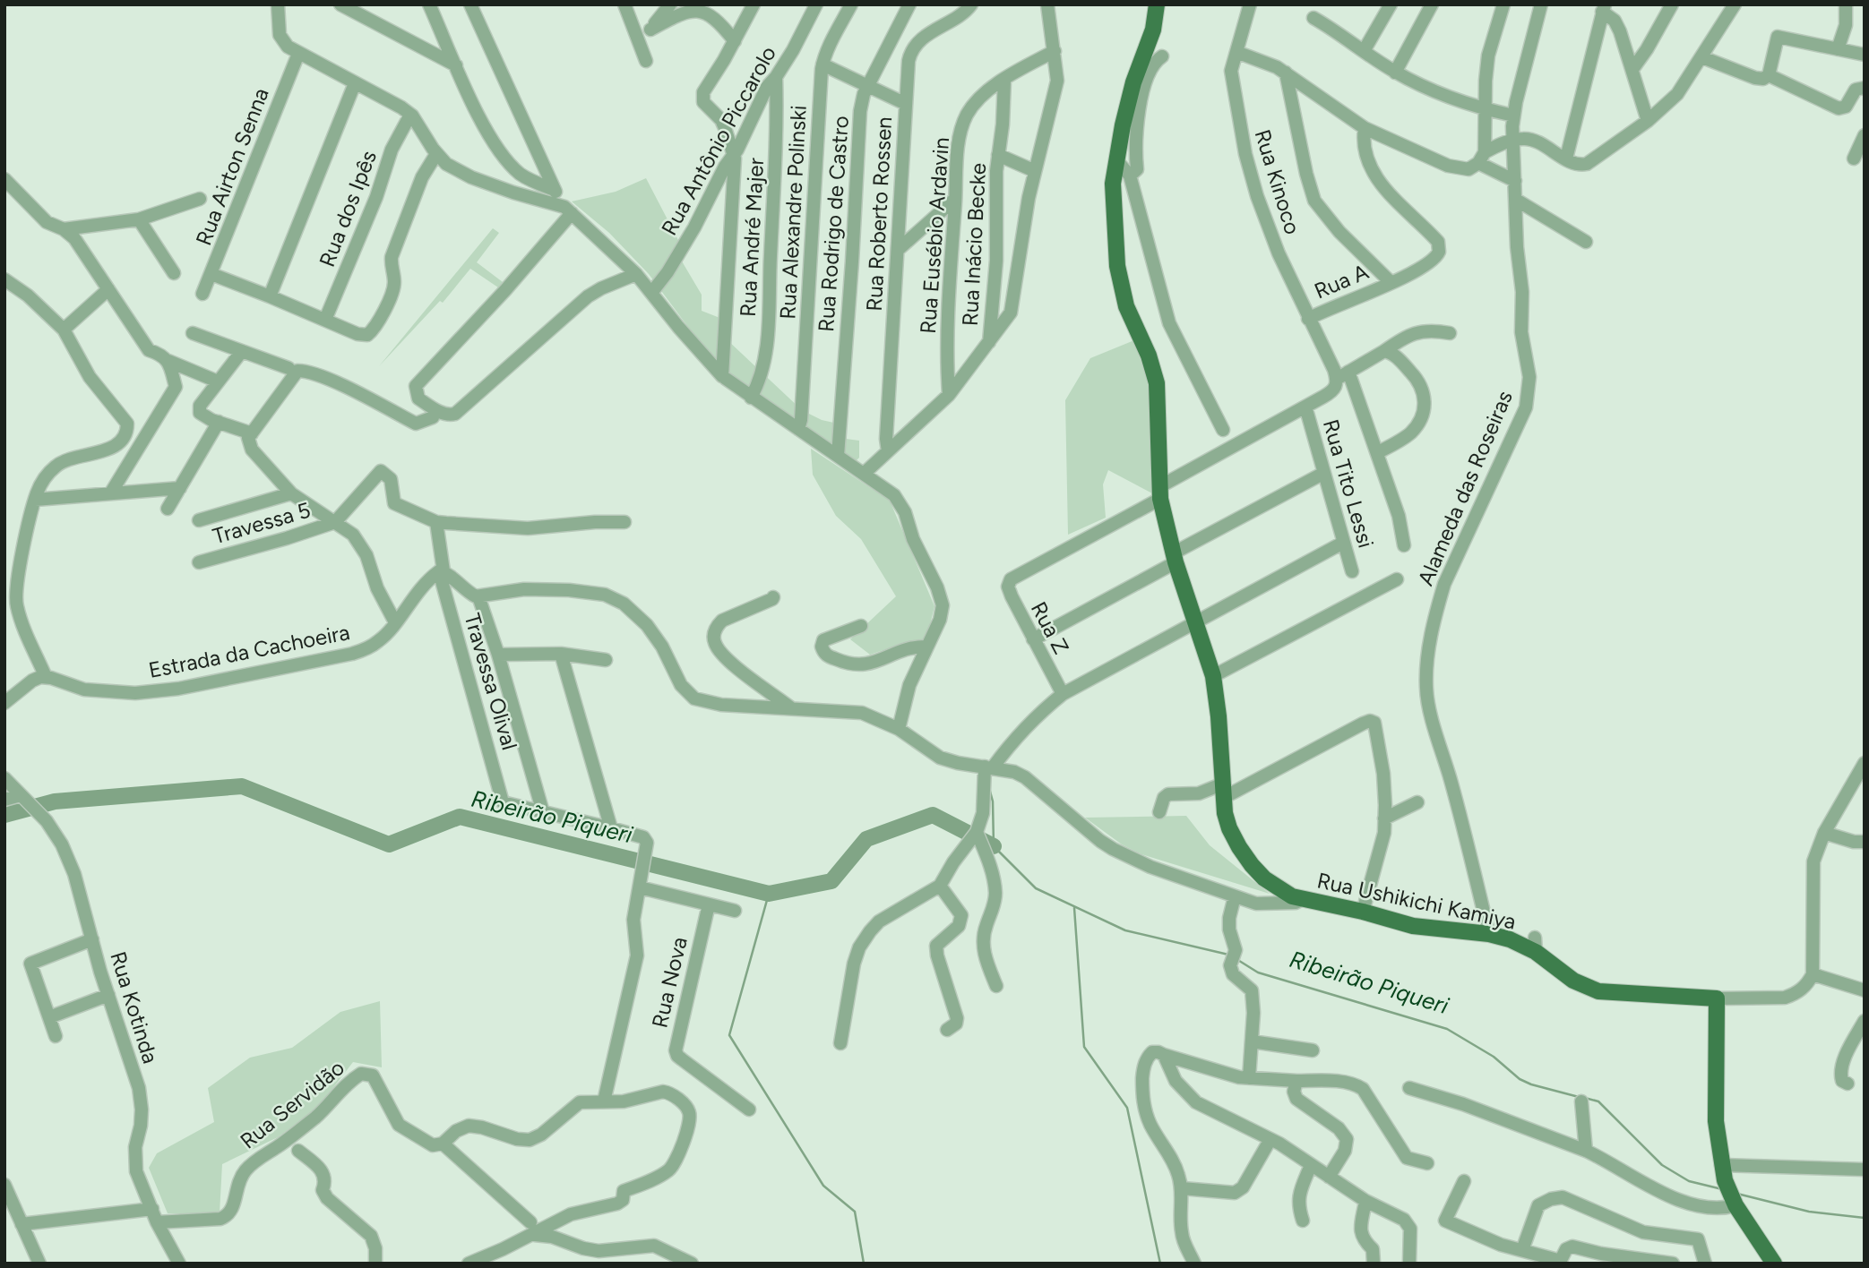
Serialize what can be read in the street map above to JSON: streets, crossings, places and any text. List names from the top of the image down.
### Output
{
  "streets": {
    "main road": ["Rua Ushikichi Kamiya"],
    "street": [
      "Rua Antônio Piccarolo",
      "Rua Airton Senna",
      "Rua Kinoco",
      "Rua dos Ipês",
      "Rua Alexandre Polinski",
      "Rua Roberto Rossen",
      "Rua Rodrigo de Castro",
      "Rua Eusébio Ardavin",
      "Rua André Majer",
      "Rua Inácio Becke",
      "Rua A",
      "Rua Tito Lessi",
      "Alameda das Roseiras",
      "Travessa 5",
      "Rua Z",
      "Estrada da Cachoeira",
      "Travessa Olival",
      "Rua Nova",
      "Rua Kotinda",
      "Rua Servidão"
    ]
  },
  "crossings": [
    ["Rua Antônio Piccarolo", "Rua André Majer"],
    ["Rua Kinoco", "Rua A"],
    ["Rua Roberto Rossen", "Rua Inácio Becke"],
    ["Rua Eusébio Ardavin", "Rua Inácio Becke"],
    ["Alameda das Roseiras", "Rua Ushikichi Kamiya"],
    ["Rua Z", "Rua Ushikichi Kamiya"],
    ["Estrada da Cachoeira", "Travessa Olival"],
    ["Rua Kotinda", "Rua Servidão"]
  ],
  "water": ["Ribeirão Piqueri"]
}
